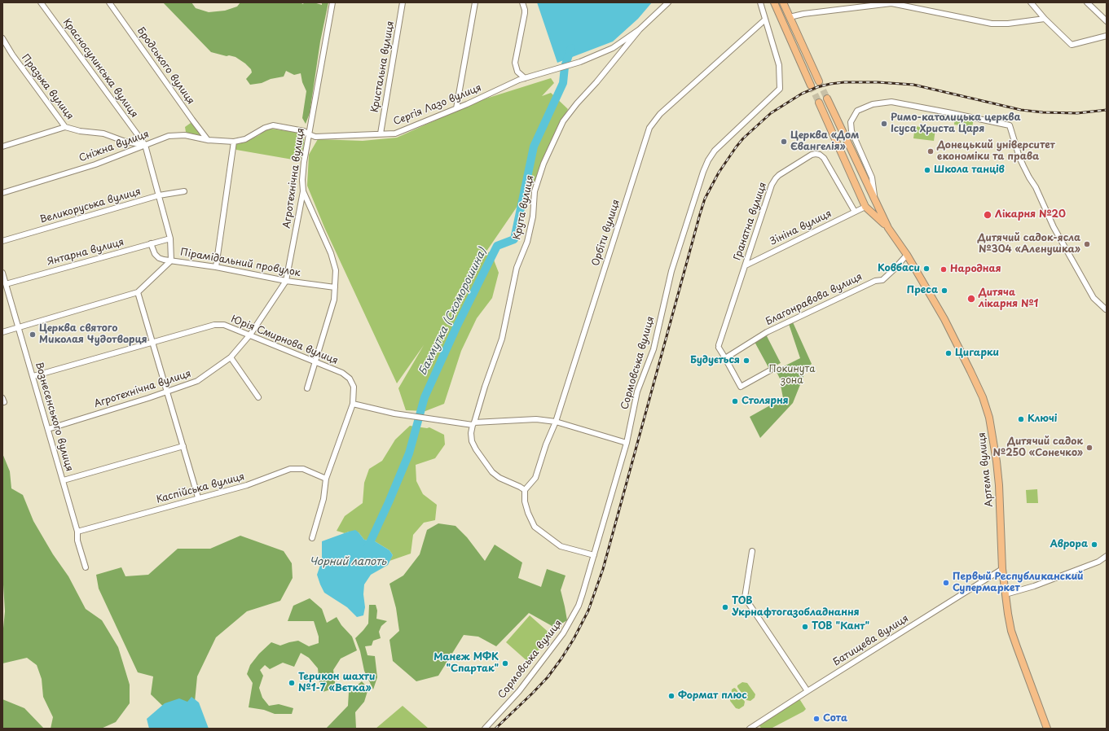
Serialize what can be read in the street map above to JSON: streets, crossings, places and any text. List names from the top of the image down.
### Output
{
  "streets": {
    "main road": ["Артема вулиця"],
    "street": [
      "Бродського вулиця",
      "Кристальна вулиця",
      "Красносулинська вулиця",
      "Празька вулиця",
      "Сергія Лазо вулиця",
      "Сніжна вулиця",
      "Агротехнічна вулиця",
      "Великоруська вулиця",
      "Крута вулиця",
      "Гранатна вулиця",
      "Зініна вулиця",
      "Орбіти вулиця",
      "Янтарна вулиця",
      "Пірамідальний провулок",
      "Благонравова вулиця",
      "Юрія Смирнова вулиця",
      "Сормовська вулиця",
      "Вознесенського вулиця",
      "Каспійська вулиця",
      "Батищева вулиця"
    ]
  },
  "crossings": [
    ["Бродського вулиця", "Сніжна вулиця"],
    ["Кристальна вулиця", "Сергія Лазо вулиця"],
    ["Красносулинська вулиця", "Празька вулиця"],
    ["Красносулинська вулиця", "Сніжна вулиця"],
    ["Празька вулиця", "Сніжна вулиця"],
    ["Сергія Лазо вулиця", "Сніжна вулиця"],
    ["Сергія Лазо вулиця", "Агротехнічна вулиця"],
    ["Сергія Лазо вулиця", "Крута вулиця"],
    ["Агротехнічна вулиця", "Пірамідальний провулок"],
    ["Агротехнічна вулиця", "Юрія Смирнова вулиця"],
    ["Агротехнічна вулиця", "Вознесенського вулиця"],
    ["Крута вулиця", "Орбіти вулиця"],
    ["Гранатна вулиця", "Зініна вулиця"],
    ["Гранатна вулиця", "Благонравова вулиця"],
    ["Зініна вулиця", "Артема вулиця"],
    ["Орбіти вулиця", "Сормовська вулиця"],
    ["Янтарна вулиця", "Пірамідальний провулок"],
    ["Янтарна вулиця", "Вознесенського вулиця"],
    ["Благонравова вулиця", "Артема вулиця"],
    ["Юрія Смирнова вулиця", "Вознесенського вулиця"],
    ["Вознесенського вулиця", "Каспійська вулиця"],
    ["Артема вулиця", "Батищева вулиця"]
  ],
  "water": ["Бахмутка (Скоморошина)", "Чорний лапоть"],
  "parks": ["Покинута зона"],
  "places": [
    "Римо-католицька церква Ісуса Христа Царя",
    "Церква «Дом Євангелія»",
    "Донецький університет економіки та права",
    "Школа танців",
    "Лікарня №20",
    "Дитячий садок-ясла №304 «Аленушка»",
    "Ковбаси",
    "Народная",
    "Преса",
    "Дитяча лікарня №1",
    "Церква святого Миколая Чудотворця",
    "Цигарки",
    "Будується",
    "Столярня",
    "Ключі",
    "Дитячий садок №250 «Сонечко»",
    "Аврора",
    "Первый Республиканский Супермаркет",
    "ТОВ Укрнафтогазобладнання",
    "ТОВ \"Кант\"",
    "Манеж МФК \"Спартак\"",
    "Терикон шахти №1-7 «Вєтка»",
    "Формат плюс",
    "Сота"
  ]
}
